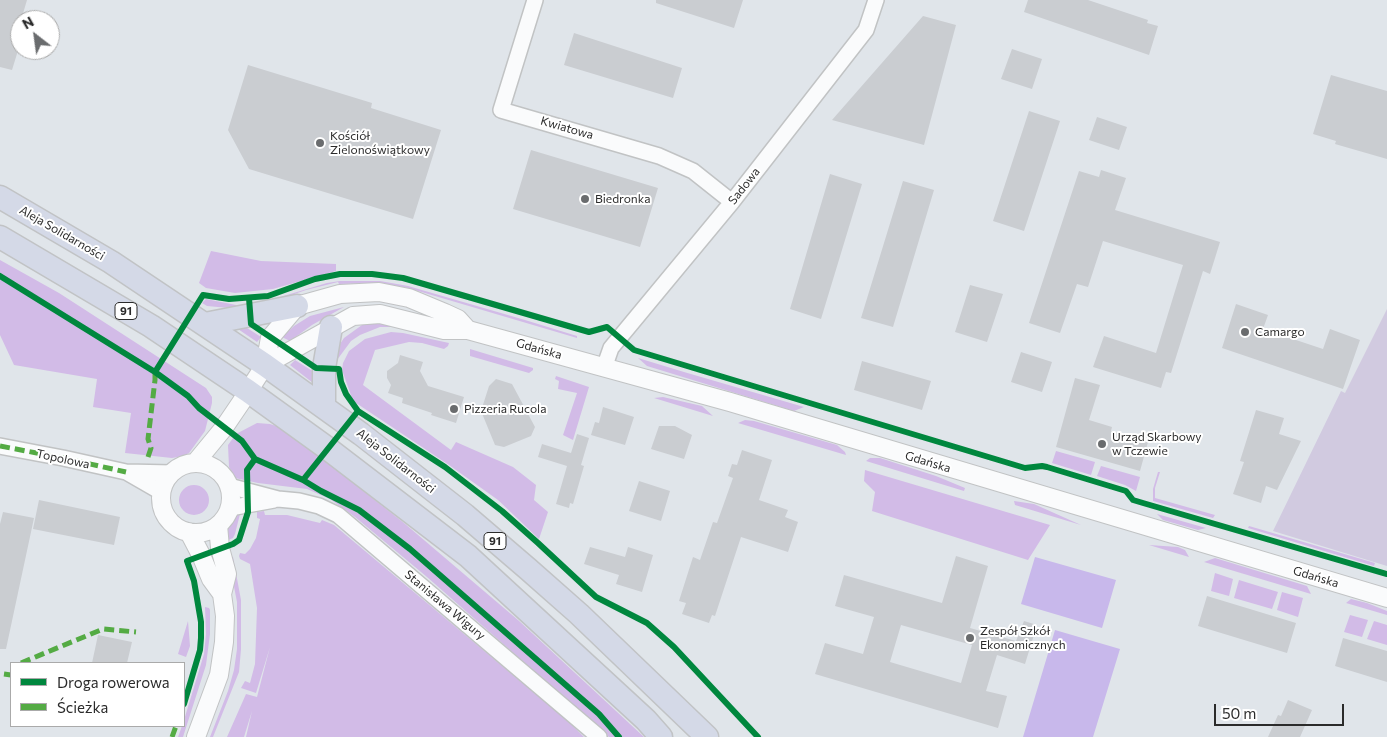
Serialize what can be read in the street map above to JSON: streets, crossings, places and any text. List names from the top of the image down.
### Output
{
  "streets": {
    "main road": ["Aleja Solidarności", "91"],
    "street": [
      "Kwiatowa",
      "Sadowa",
      "Gdańska",
      "Topolowa",
      "Stanisława Wigury"
    ]
  },
  "crossings": [
    ["Kwiatowa", "Sadowa"],
    ["Sadowa", "Gdańska"],
    ["Aleja Solidarności", "Gdańska"],
    ["Topolowa", "Stanisława Wigury"]
  ],
  "places": [
    "Kościół Zielonoświątkowy",
    "Biedronka",
    "Camargo",
    "Pizzeria Rucola",
    "Urząd Skarbowy w Tczewie",
    "Zespół Szkół Ekonomicznych"
  ],
  "legend": ["Droga rowerowa", "Ścieżka"],
  "scale_bar": "50 m",
  "north": "top left"
}
